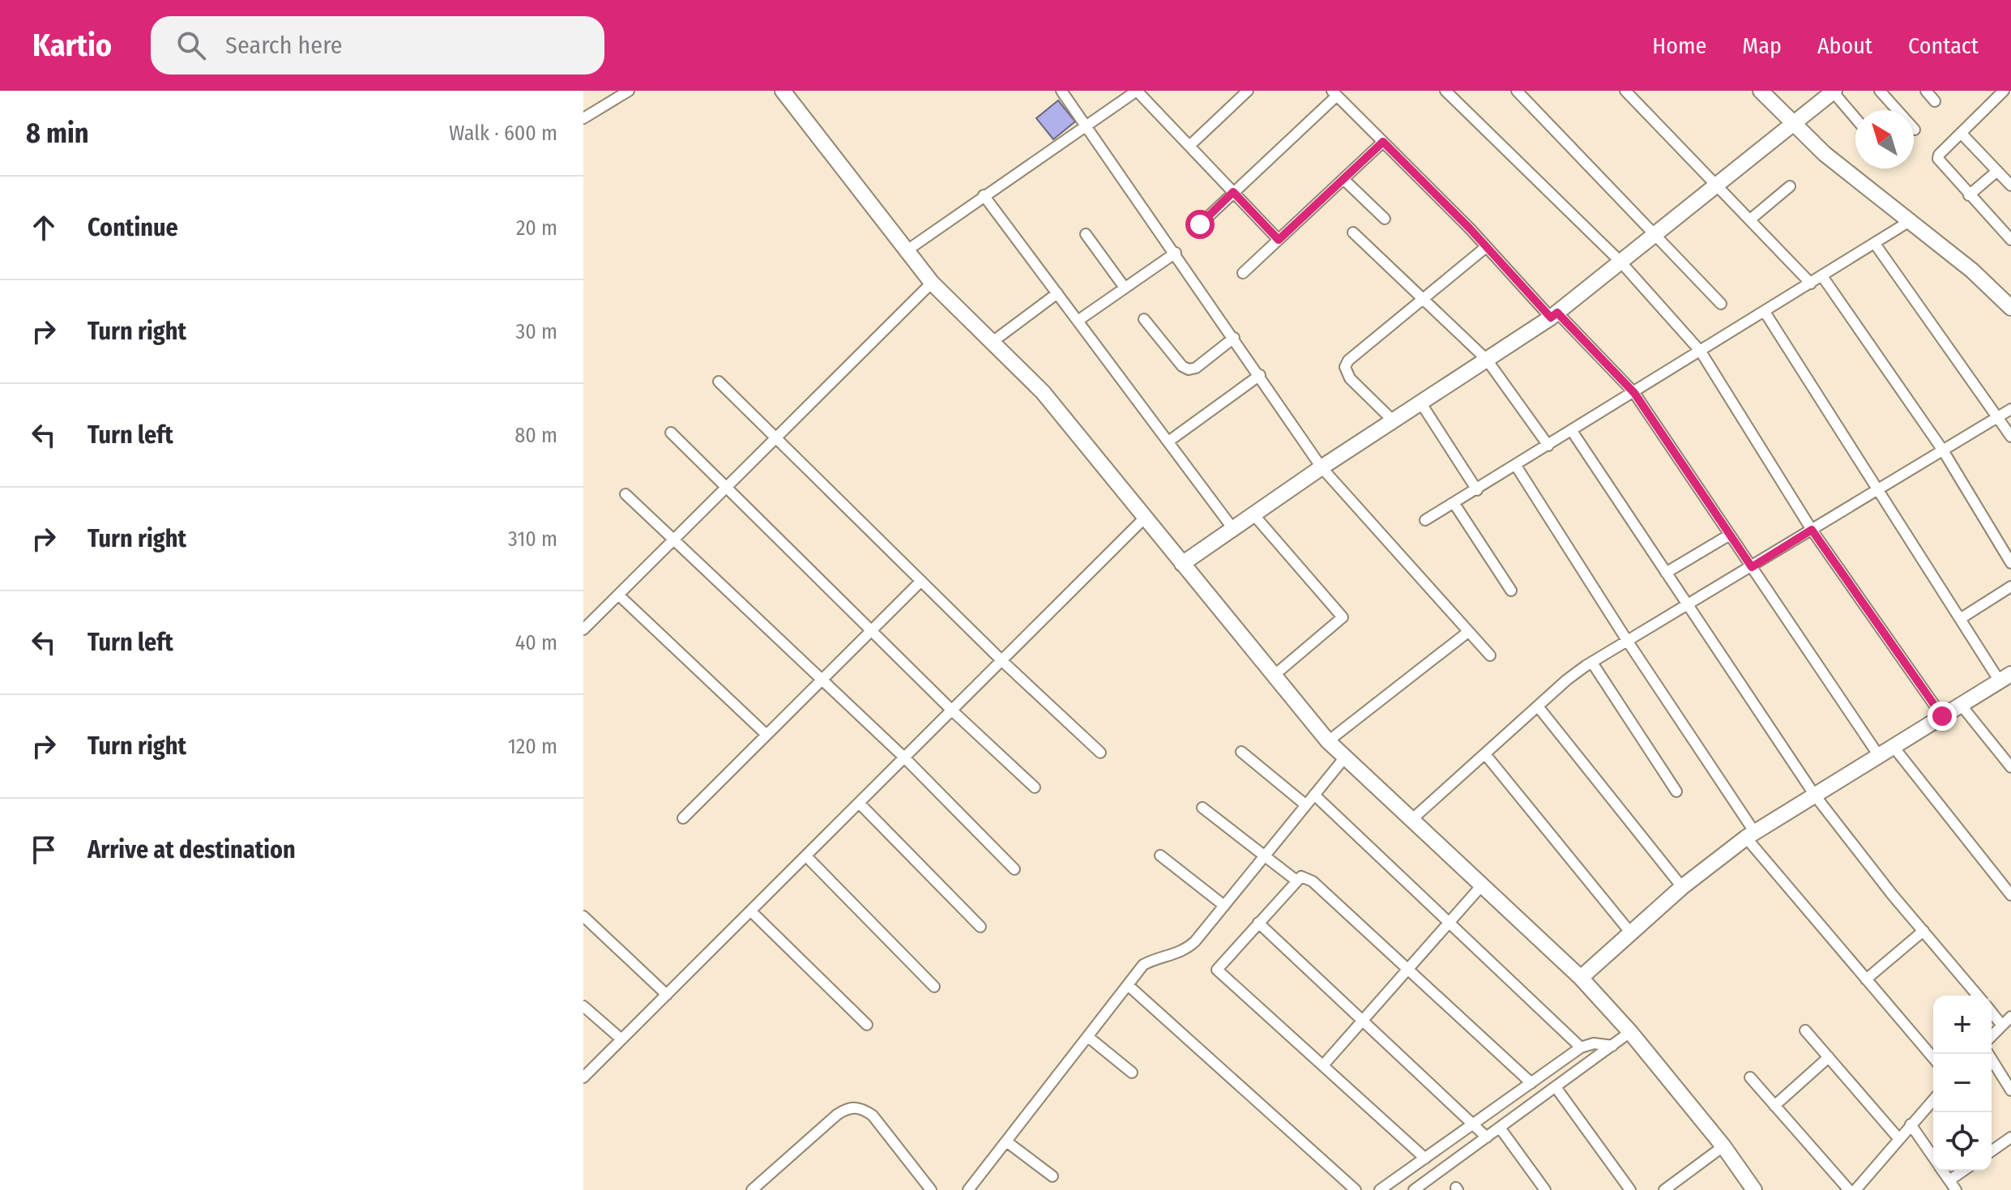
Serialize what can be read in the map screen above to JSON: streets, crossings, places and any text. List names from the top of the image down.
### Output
{
  "north": "top left",
  "page": {
    "header": "Kartio",
    "search": "Search here",
    "nav": [
      "Home",
      "Map",
      "About",
      "Contact"
    ],
    "heading": ["8 min", "Walk · 600 m"],
    "list": [
      ["Continue", "20 m"],
      ["Turn right", "30 m"],
      ["Turn left", "80 m"],
      ["Turn right", "310 m"],
      ["Turn left", "40 m"],
      ["Turn right", "120 m"],
      "Arrive at destination"
    ],
    "map_buttons": ["+", "−"]
  }
}
